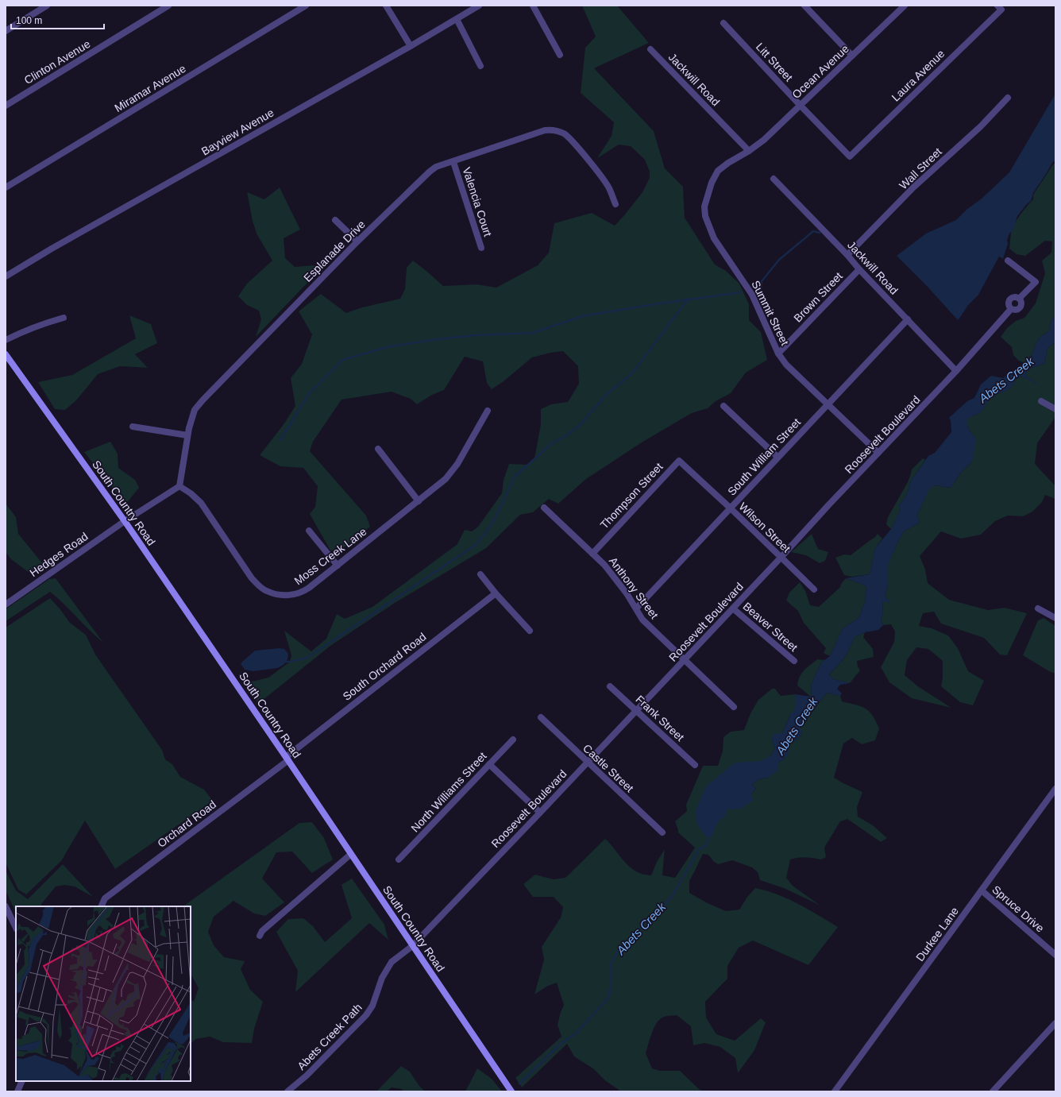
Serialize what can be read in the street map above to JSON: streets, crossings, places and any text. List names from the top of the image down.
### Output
{
  "streets": {
    "main road": ["South Country Road"],
    "street": [
      "Clinton Avenue",
      "Litt Street",
      "Ocean Avenue",
      "Laura Avenue",
      "Jackwill Road",
      "Miramar Avenue",
      "Bayview Avenue",
      "Wall Street",
      "Valencia Court",
      "Esplanade Drive",
      "Brown Street",
      "Summit Street",
      "Roosevelt Boulevard",
      "South William Street",
      "Thompson Street",
      "Wilson Street",
      "Hedges Road",
      "Moss Creek Lane",
      "Anthony Street",
      "Beaver Street",
      "South Orchard Road",
      "Frank Street",
      "Castle Street",
      "North Williams Street",
      "Orchard Road",
      "Spruce Drive",
      "Durkee Lane",
      "Abets Creek Path"
    ]
  },
  "crossings": [
    ["Litt Street", "Ocean Avenue"],
    ["Litt Street", "Laura Avenue"],
    ["Ocean Avenue", "Jackwill Road"],
    ["Ocean Avenue", "Summit Street"],
    ["Jackwill Road", "Wall Street"],
    ["Jackwill Road", "Brown Street"],
    ["Jackwill Road", "Summit Street"],
    ["Jackwill Road", "Roosevelt Boulevard"],
    ["Jackwill Road", "South William Street"],
    ["Valencia Court", "Esplanade Drive"],
    ["Esplanade Drive", "Moss Creek Lane"],
    ["Brown Street", "Summit Street"],
    ["Summit Street", "Roosevelt Boulevard"],
    ["Summit Street", "South William Street"],
    ["Roosevelt Boulevard", "South Country Road"],
    ["Roosevelt Boulevard", "Wilson Street"],
    ["Roosevelt Boulevard", "Anthony Street"],
    ["Roosevelt Boulevard", "Beaver Street"],
    ["Roosevelt Boulevard", "Frank Street"],
    ["Roosevelt Boulevard", "Castle Street"],
    ["Roosevelt Boulevard", "Abets Creek Path"],
    ["South William Street", "Wilson Street"],
    ["South William Street", "Anthony Street"],
    ["Thompson Street", "Wilson Street"],
    ["Thompson Street", "Anthony Street"],
    ["South Country Road", "Hedges Road"],
    ["South Country Road", "South Orchard Road"],
    ["South Country Road", "Orchard Road"],
    ["South Country Road", "Abets Creek Path"],
    ["South Orchard Road", "Orchard Road"],
    ["Spruce Drive", "Durkee Lane"]
  ],
  "water": ["Abets Creek"],
  "scale_bar": "100 m"
}
